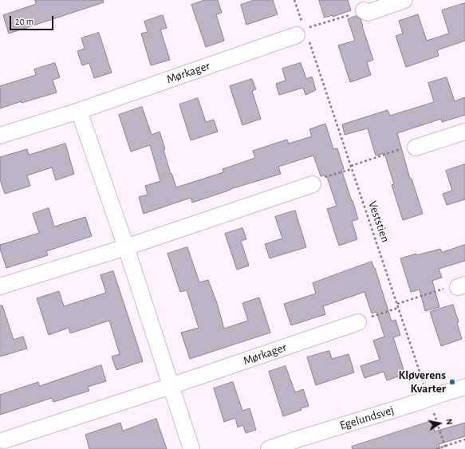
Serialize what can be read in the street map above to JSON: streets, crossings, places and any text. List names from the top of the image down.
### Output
{
  "streets": {
    "street": ["Mørkager", "Egelundsvej"],
    "path": ["Veststien"]
  },
  "crossings": [
    ["Mørkager", "Veststien"]
  ],
  "places": ["Kløverens Kvarter"],
  "scale_bar": "20 m",
  "north": "right"
}
